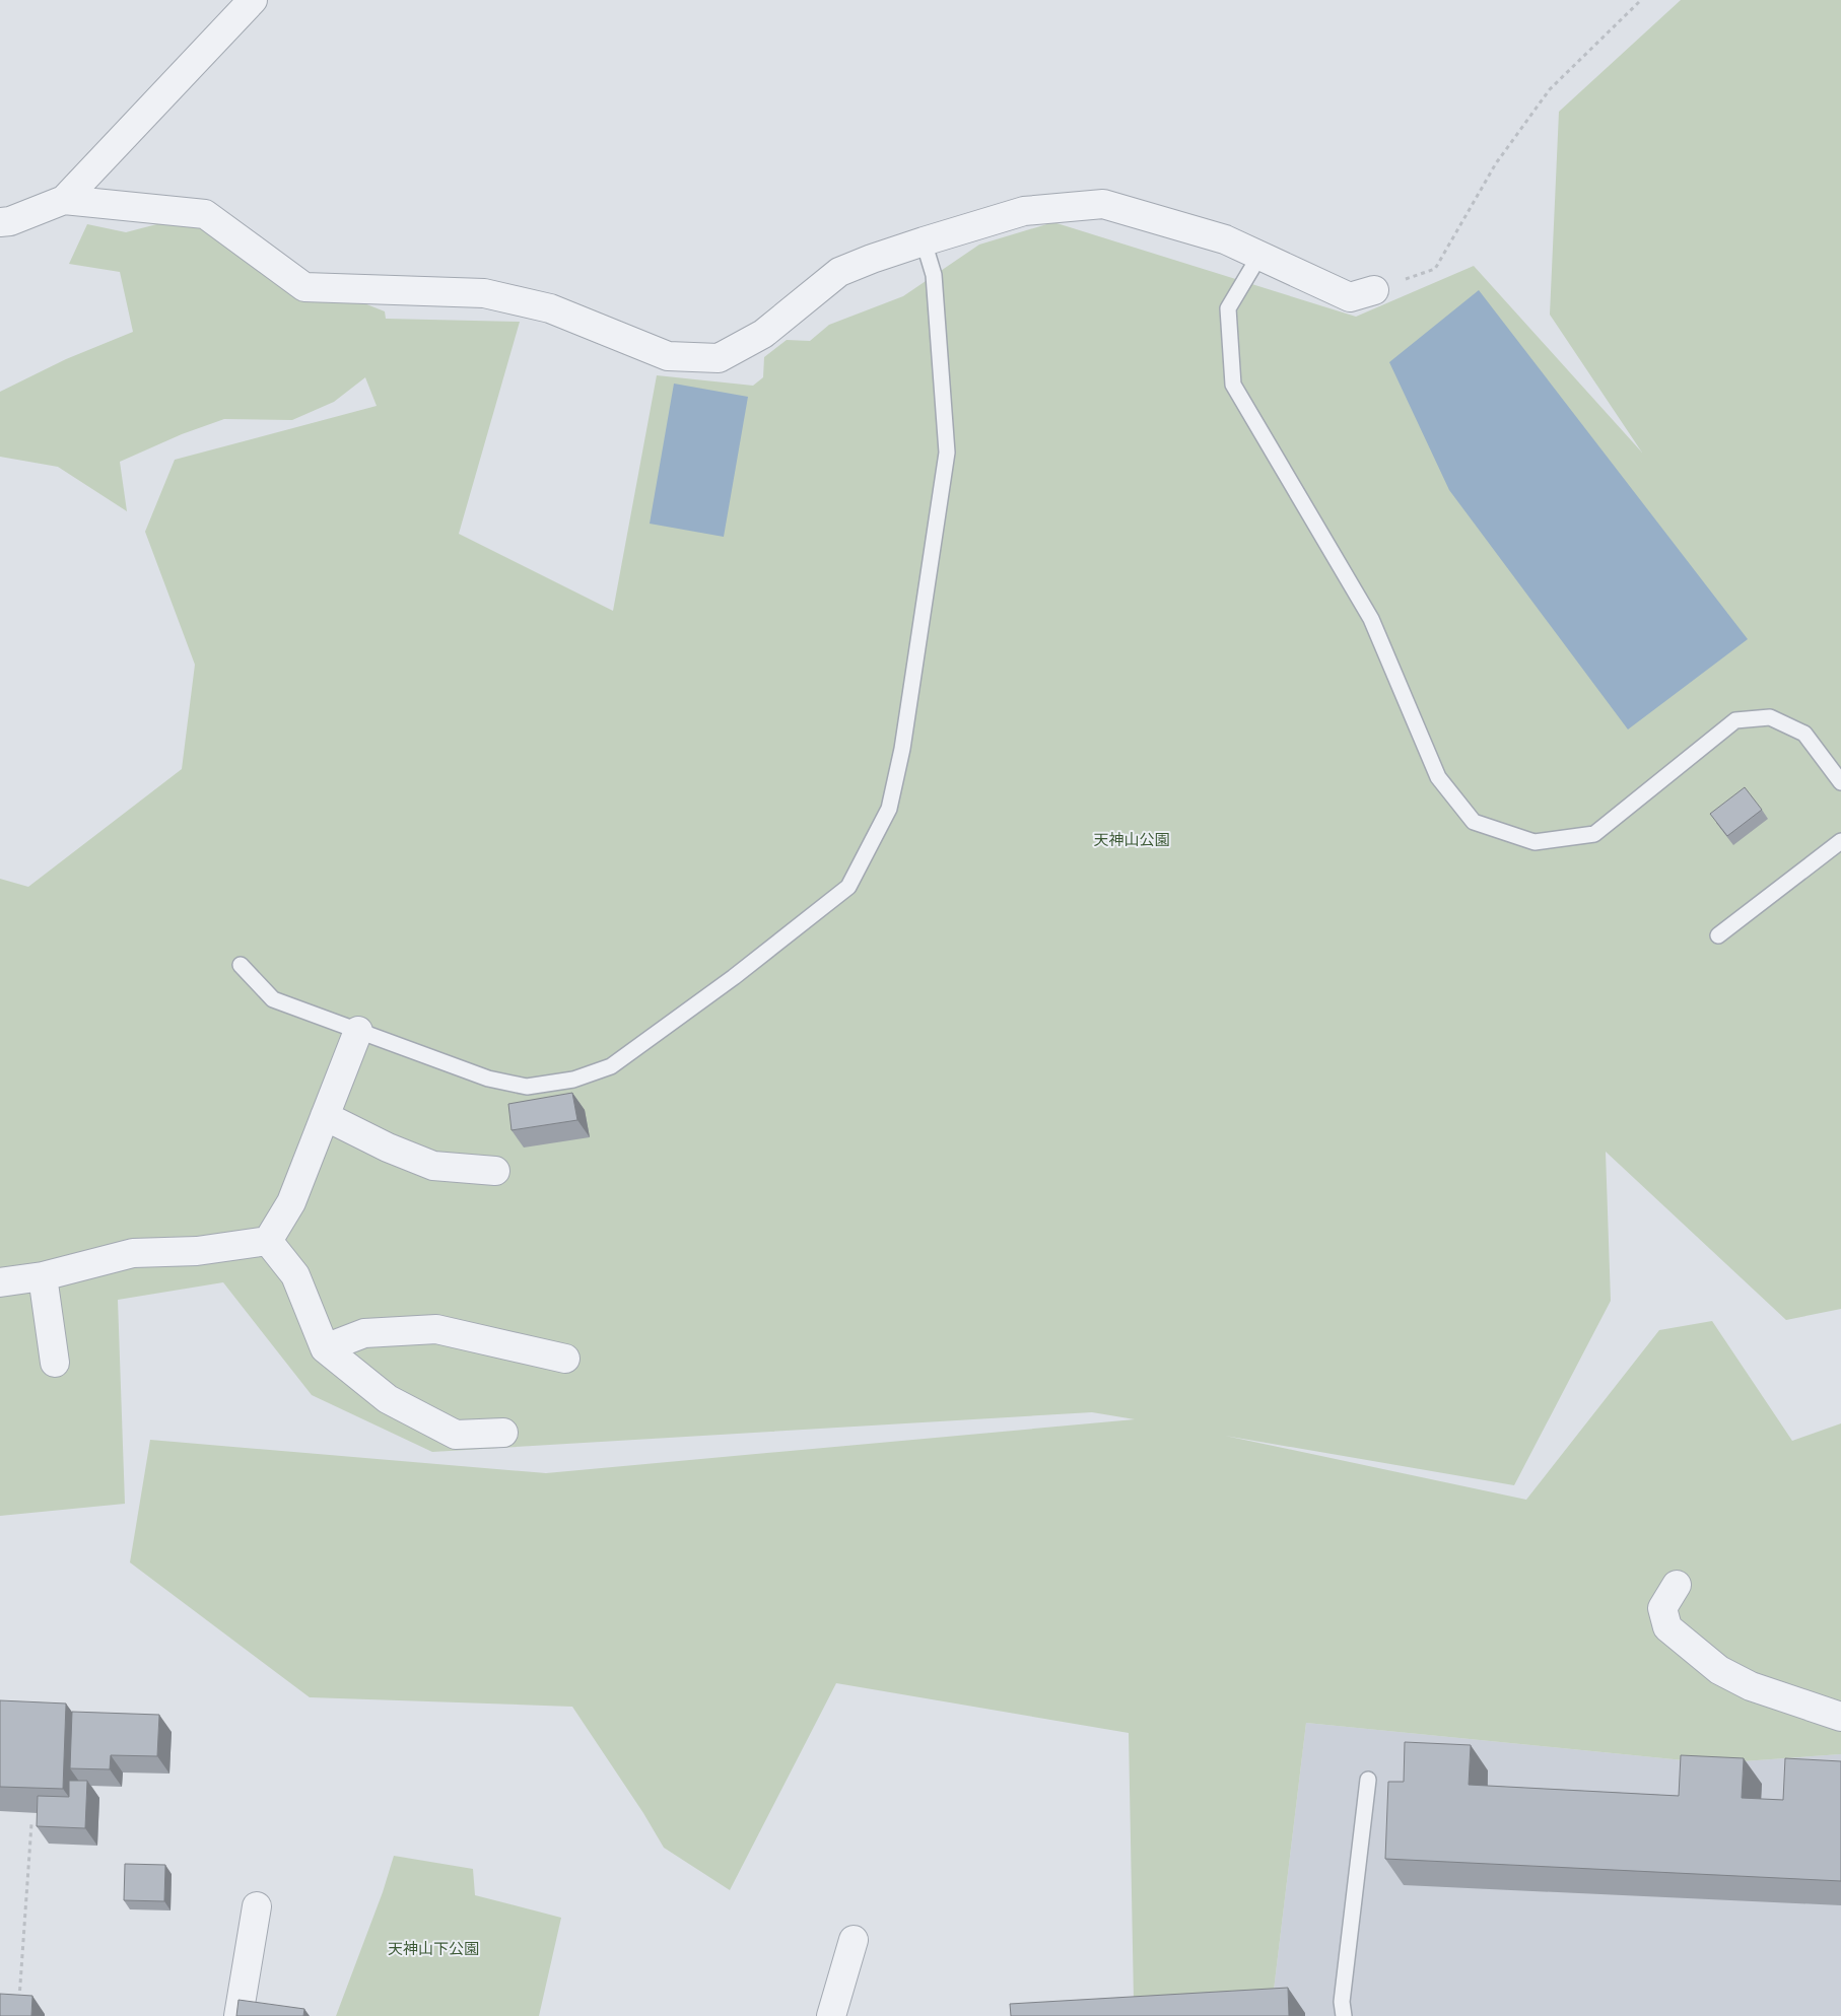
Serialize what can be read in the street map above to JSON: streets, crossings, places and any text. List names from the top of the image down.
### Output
{
  "parks": ["天神山公園", "天神山下公園"]
}
